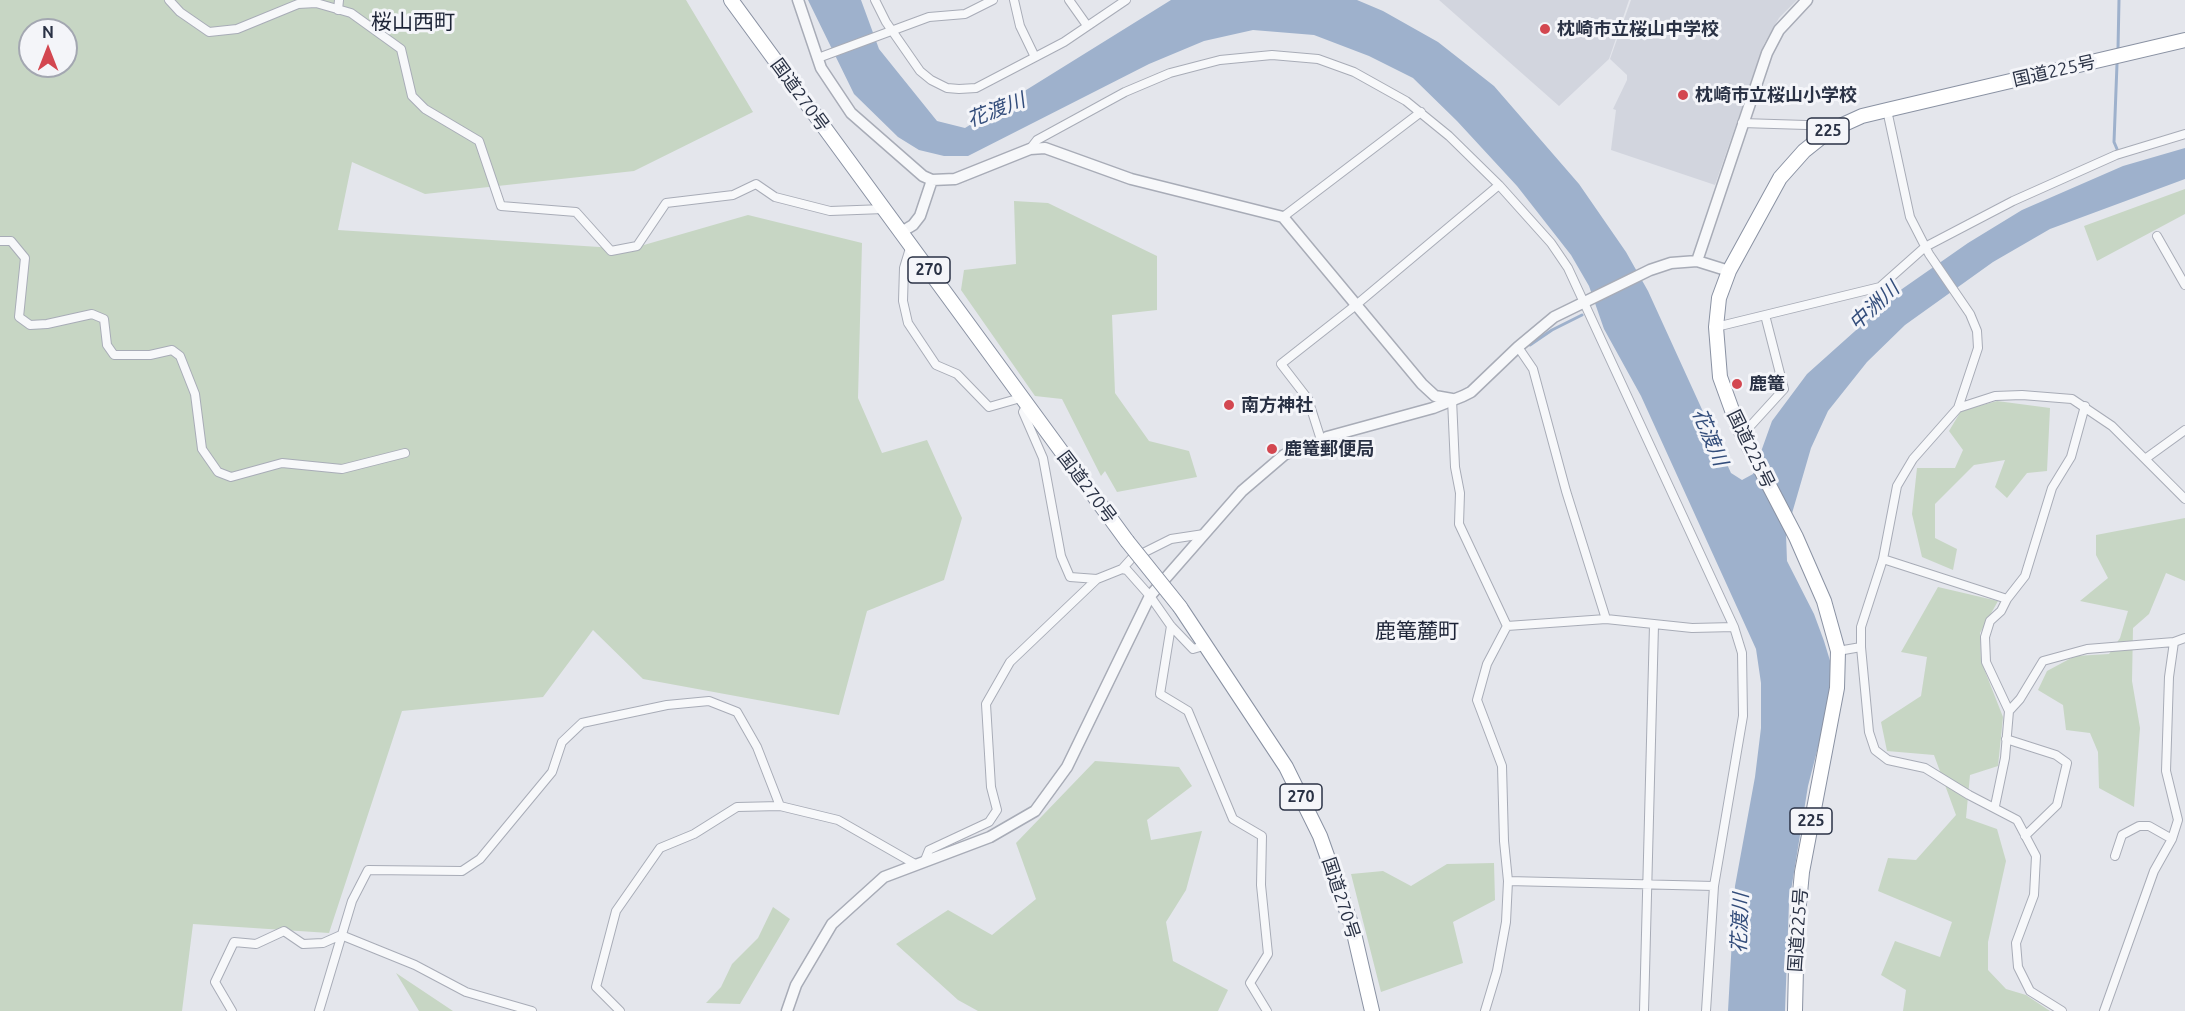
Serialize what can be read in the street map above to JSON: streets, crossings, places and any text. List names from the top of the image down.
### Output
{
  "streets": {
    "highway": [
      "国道225号",
      "国道270号",
      "225",
      "270"
    ]
  },
  "districts": ["桜山西町", "鹿篭麓町"],
  "water": ["花渡川", "中洲川"],
  "places": [
    "枕崎市立桜山中学校",
    "枕崎市立桜山小学校",
    "鹿篭",
    "南方神社",
    "鹿篭郵便局"
  ],
  "north": "top"
}
